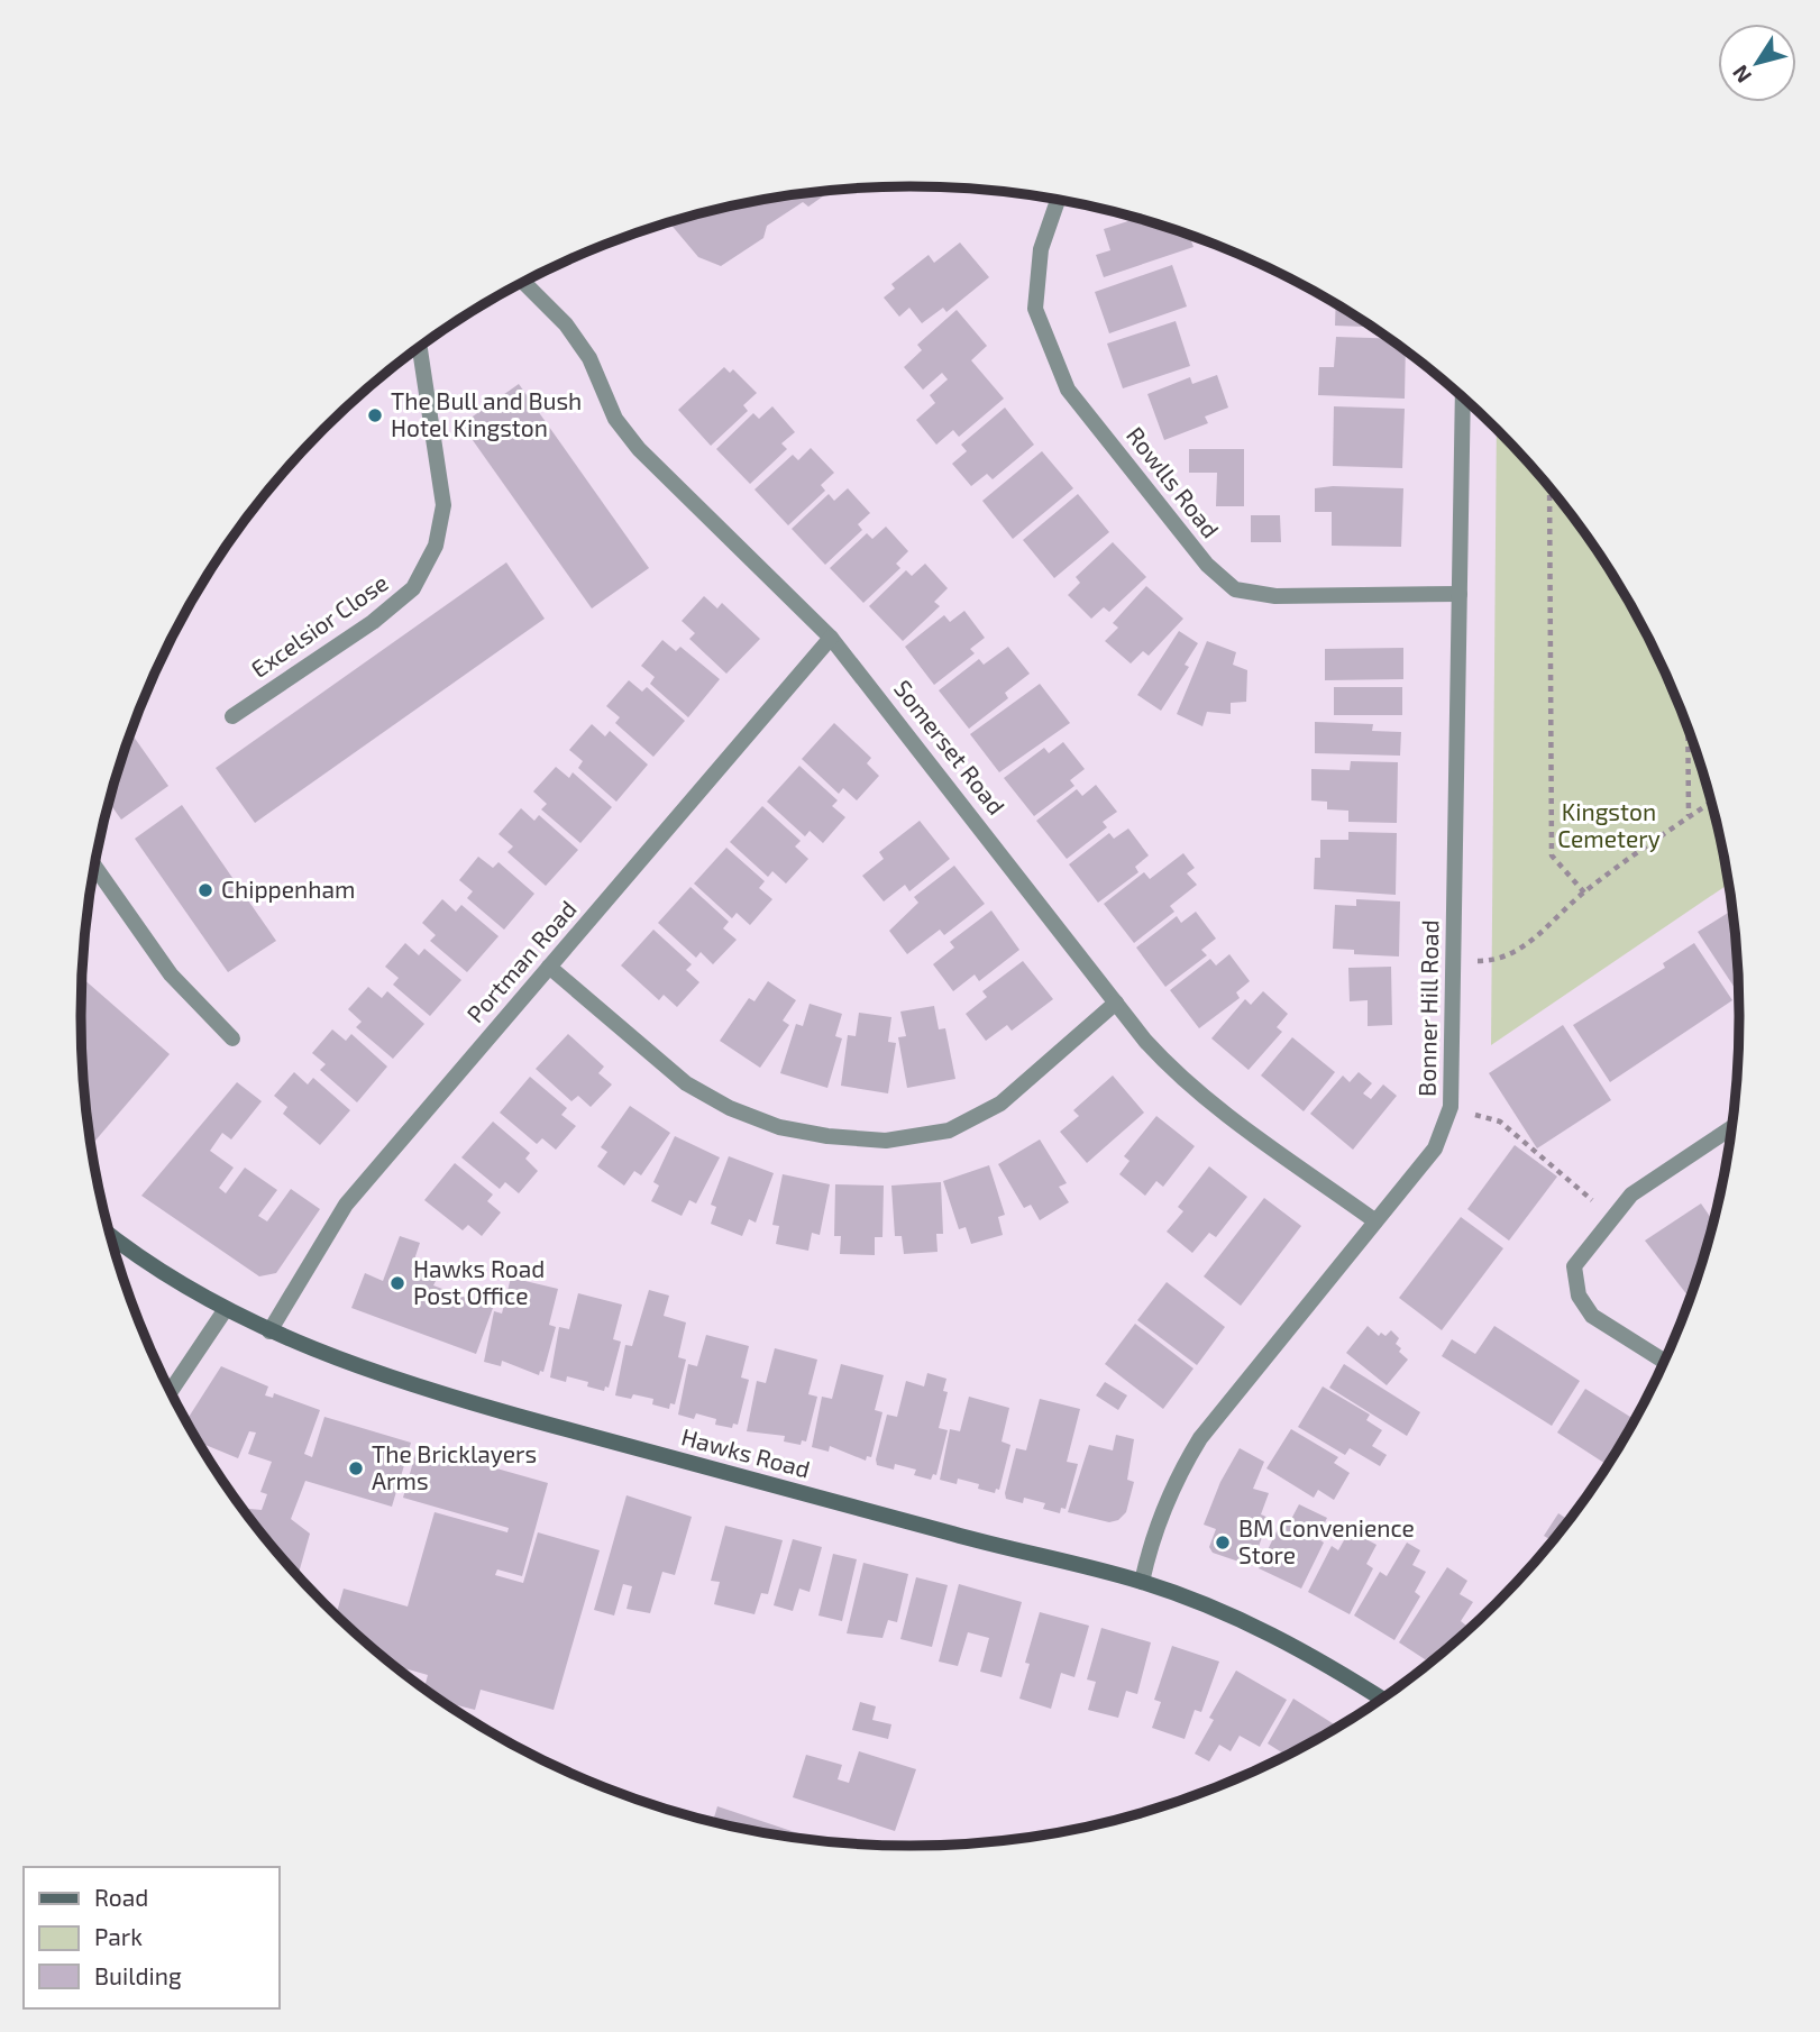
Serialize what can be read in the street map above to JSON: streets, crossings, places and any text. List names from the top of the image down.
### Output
{
  "streets": {
    "street": [
      "Rowlls Road",
      "Excelsior Close",
      "Somerset Road",
      "Portman Road",
      "Bonner Hill Road",
      "Hawks Road"
    ]
  },
  "crossings": [
    ["Rowlls Road", "Bonner Hill Road"],
    ["Somerset Road", "Portman Road"],
    ["Somerset Road", "Bonner Hill Road"],
    ["Portman Road", "Hawks Road"],
    ["Bonner Hill Road", "Hawks Road"]
  ],
  "parks": ["Kingston Cemetery"],
  "places": [
    "The Bull and Bush Hotel Kingston",
    "Chippenham",
    "Hawks Road Post Office",
    "The Bricklayers Arms",
    "BM Convenience Store"
  ],
  "legend": ["Road", "Park", "Building"],
  "north": "bottom left"
}
